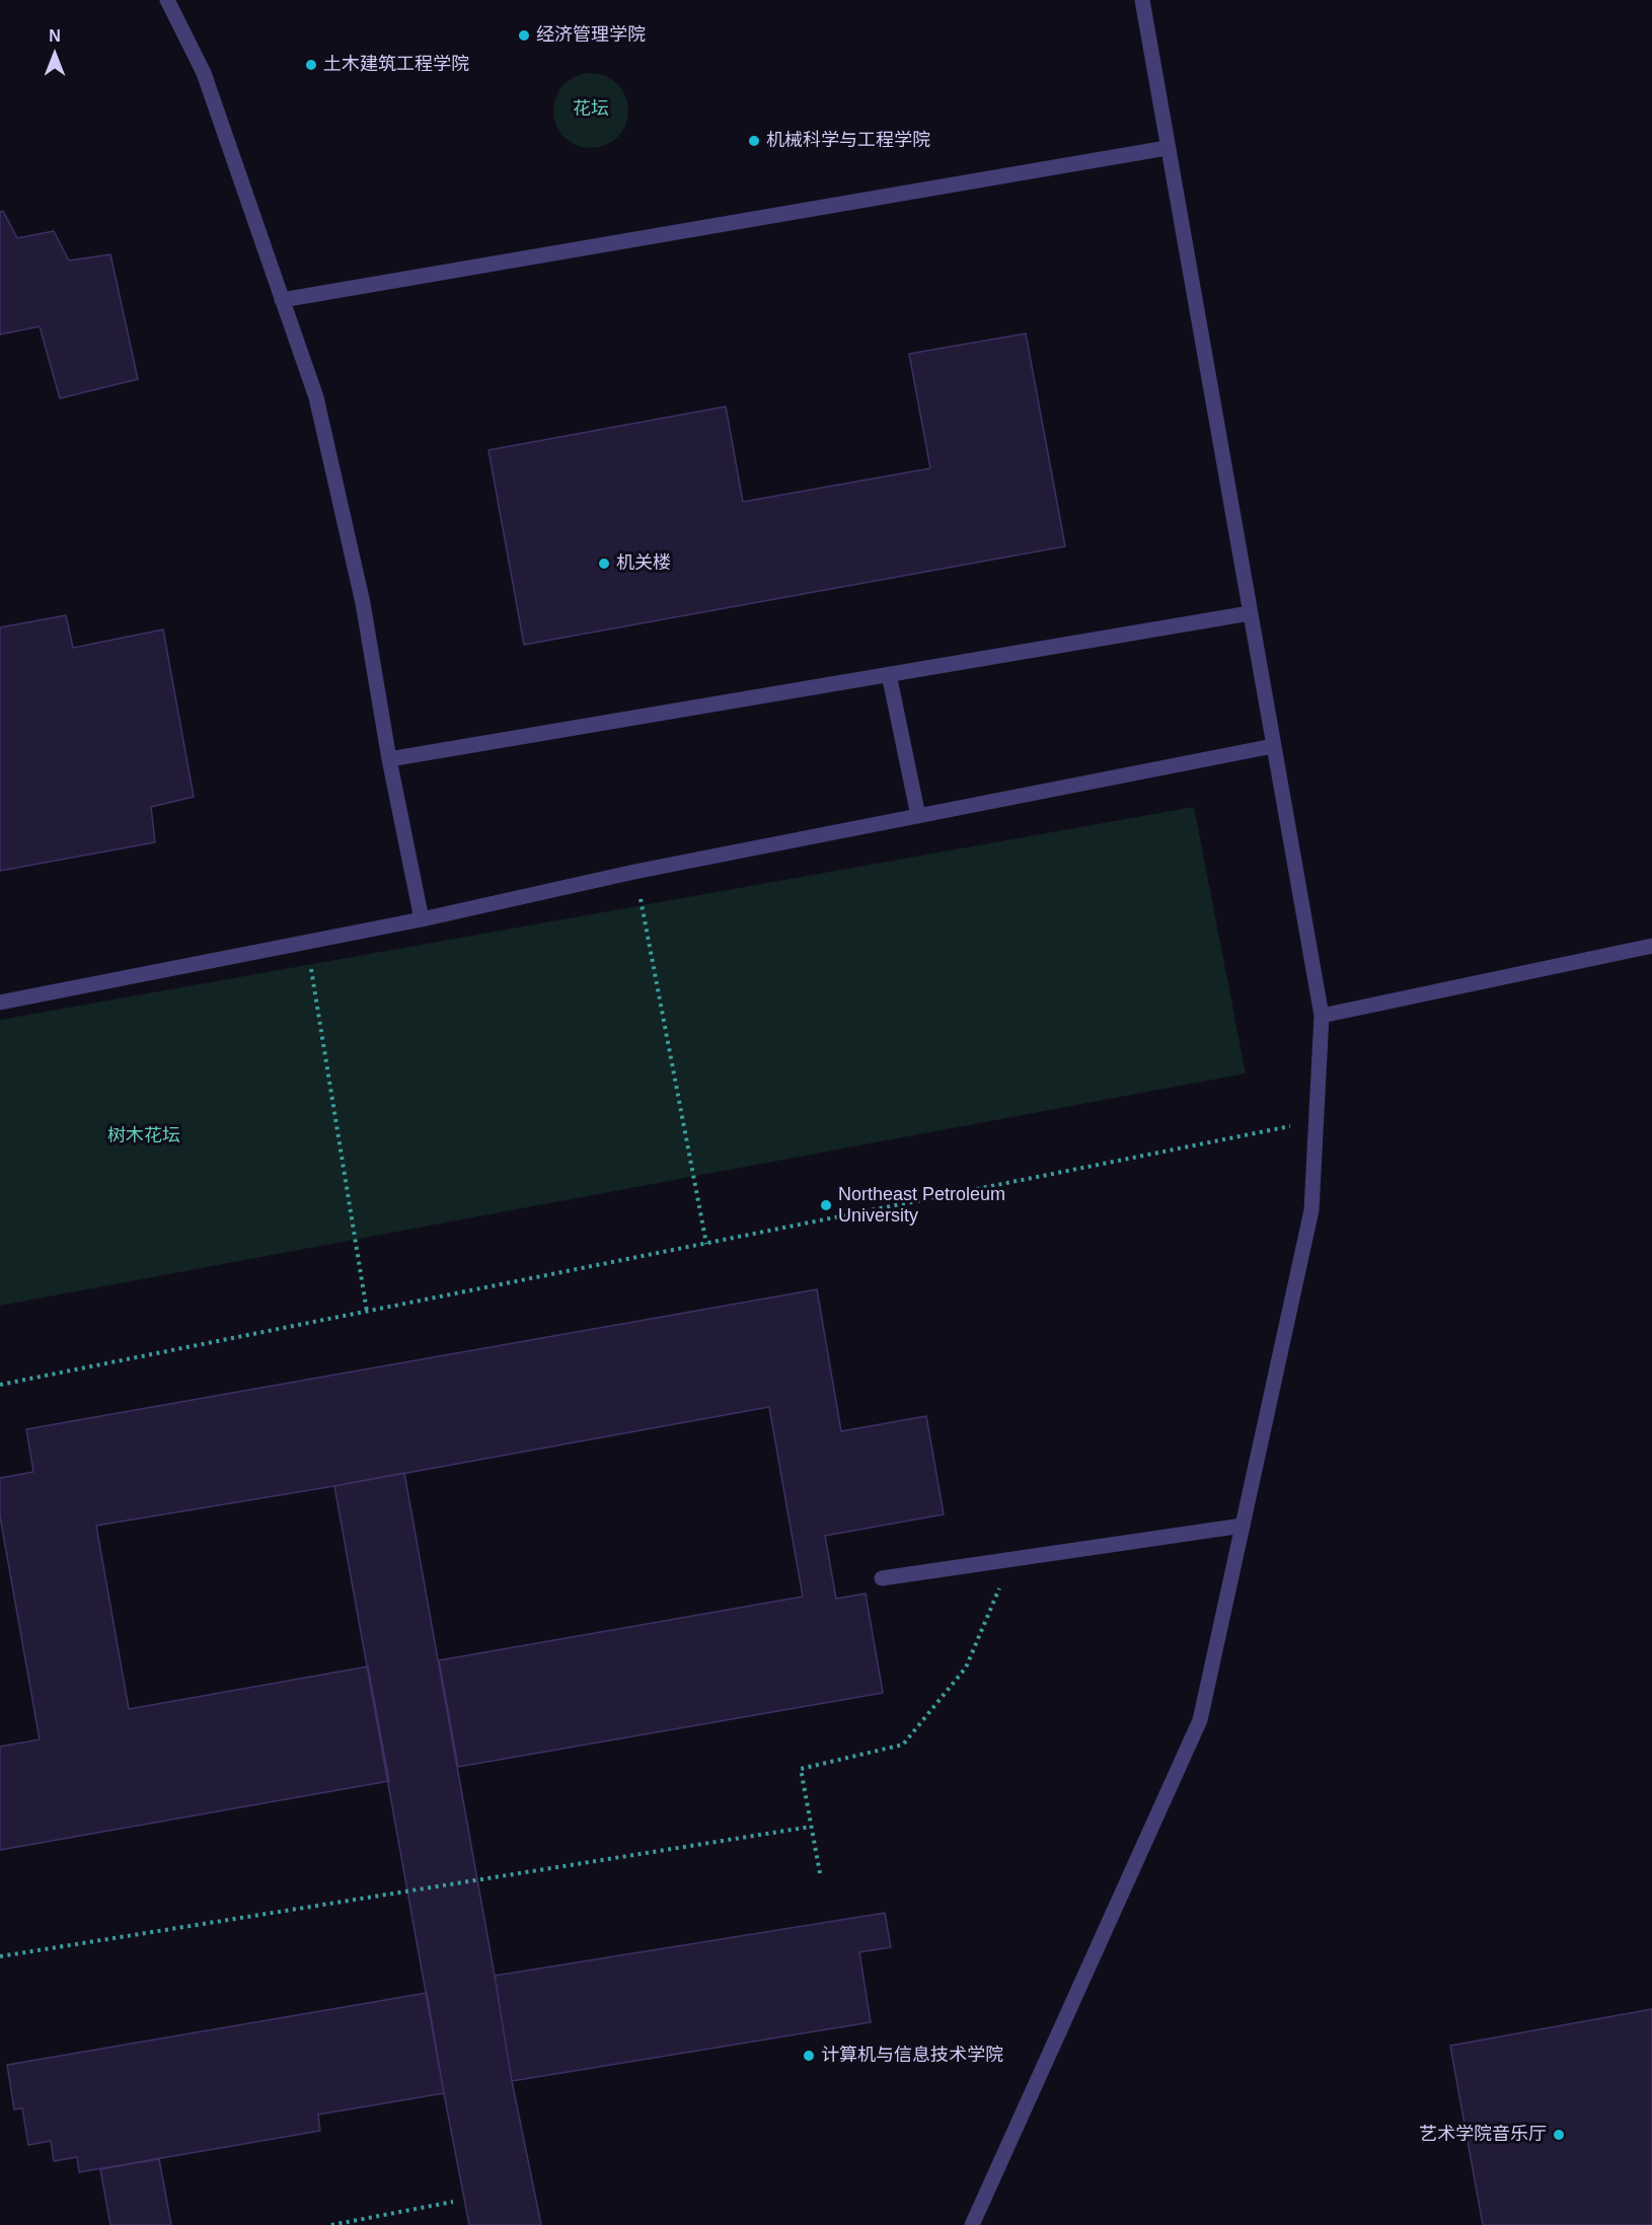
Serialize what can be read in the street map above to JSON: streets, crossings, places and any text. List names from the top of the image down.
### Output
{
  "parks": ["花坛", "树木花坛"],
  "places": [
    "经济管理学院",
    "土木建筑工程学院",
    "机械科学与工程学院",
    "机关楼",
    "Northeast Petroleum University",
    "计算机与信息技术学院",
    "艺术学院音乐厅"
  ],
  "north": "top"
}
